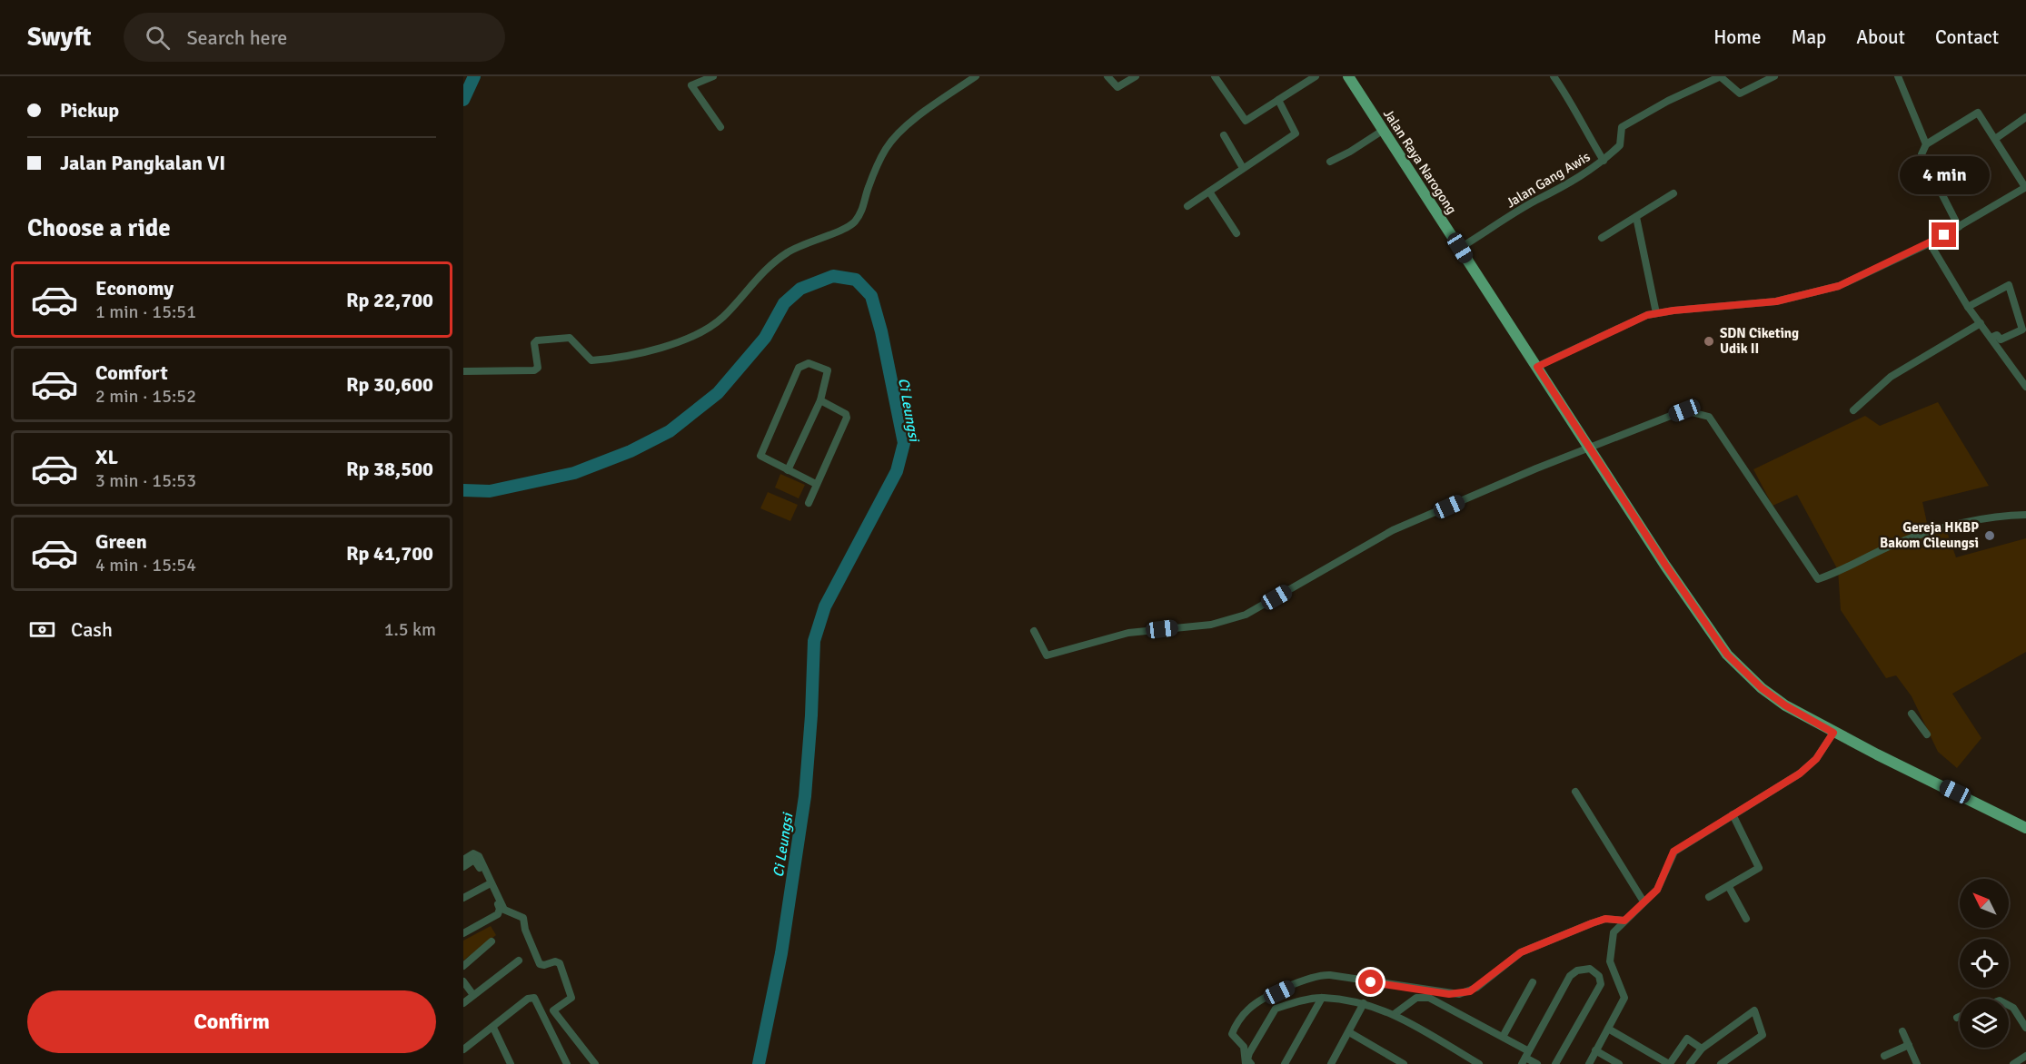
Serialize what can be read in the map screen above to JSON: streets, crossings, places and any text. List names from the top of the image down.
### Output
{
  "streets": {
    "main road": ["Jalan Raya Narogong"],
    "street": ["Jalan Gang Awis"]
  },
  "crossings": [
    ["Jalan Raya Narogong", "Jalan Gang Awis"]
  ],
  "water": ["Ci Leungsi"],
  "places": ["SDN Ciketing Udik II", "Gereja HKBP Bakom Cileungsi"],
  "north": "top left",
  "page": {
    "header": "Swyft",
    "search": "Search here",
    "nav": [
      "Home",
      "Map",
      "About",
      "Contact"
    ],
    "banner": ["Pickup", "Jalan Pangkalan VI"],
    "bubble": "4 min",
    "heading": "Choose a ride",
    "list": [
      {
        "name": "Economy",
        "note": "1 min · 15:51",
        "value": "Rp 22,700"
      },
      {
        "name": "Comfort",
        "note": "2 min · 15:52",
        "value": "Rp 30,600"
      },
      {
        "name": "XL",
        "note": "3 min · 15:53",
        "value": "Rp 38,500"
      },
      {
        "name": "Green",
        "note": "4 min · 15:54",
        "value": "Rp 41,700"
      }
    ],
    "pay": ["Cash", "1.5 km"],
    "buttons": "Confirm"
  }
}
